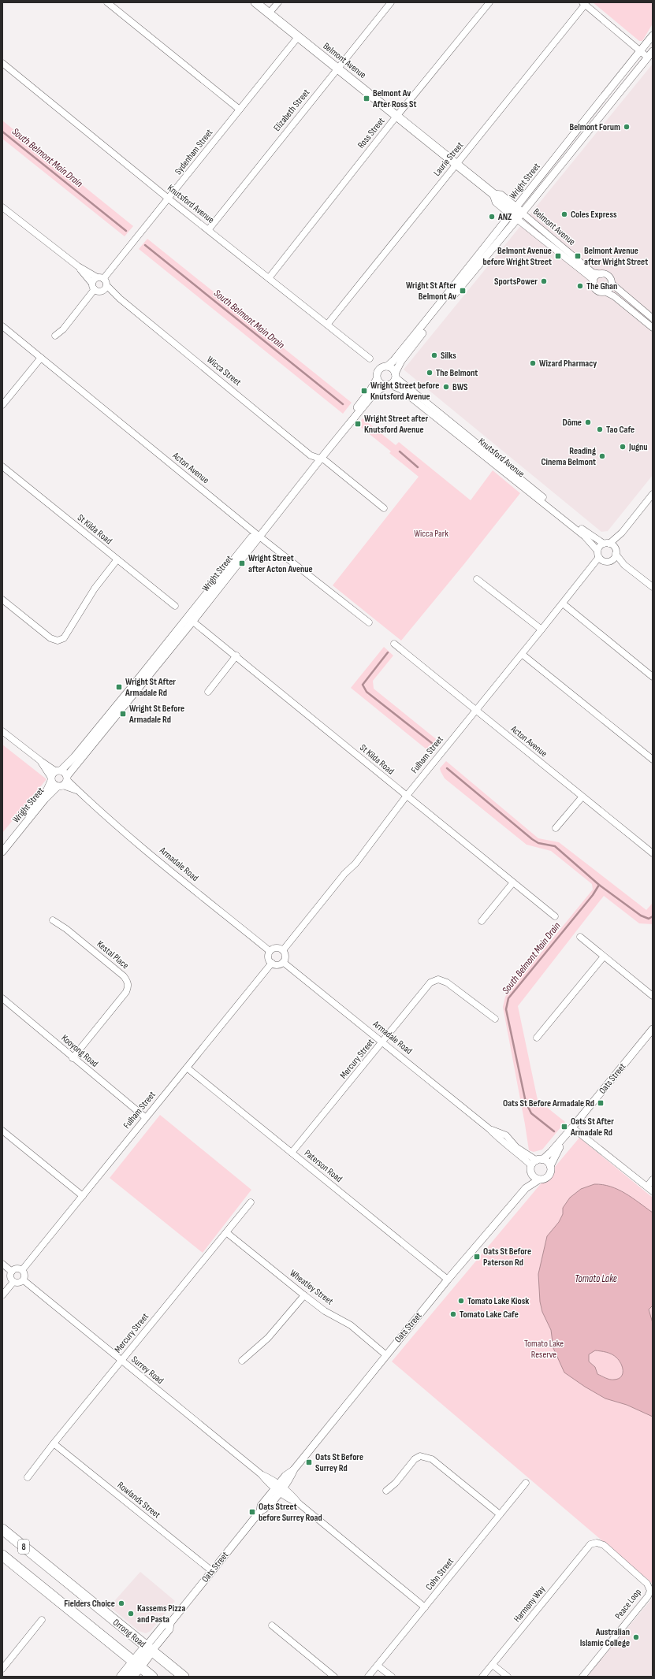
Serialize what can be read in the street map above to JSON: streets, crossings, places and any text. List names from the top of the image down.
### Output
{
  "streets": {
    "highway": ["8", "Orrong Road"],
    "main road": ["Belmont Avenue", "Oats Street"],
    "street": [
      "Elizabeth Street",
      "Ross Street",
      "Sydenham Street",
      "Laurie Street",
      "Wright Street",
      "Knutsford Avenue",
      "Wicca Street",
      "Acton Avenue",
      "St Kilda Road",
      "Fulham Street",
      "Armadale Road",
      "Kestal Place",
      "Kooyong Road",
      "Mercury Street",
      "Paterson Road",
      "Wheatley Street",
      "Surrey Road",
      "Rowlands Street",
      "Cohn Street",
      "Harmony Way",
      "Peace Loop"
    ]
  },
  "crossings": [
    ["Belmont Avenue", "Elizabeth Street"],
    ["Belmont Avenue", "Ross Street"],
    ["Belmont Avenue", "Sydenham Street"],
    ["Belmont Avenue", "Laurie Street"],
    ["Belmont Avenue", "Wright Street"],
    ["Elizabeth Street", "Knutsford Avenue"],
    ["Ross Street", "Knutsford Avenue"],
    ["Sydenham Street", "Knutsford Avenue"],
    ["Sydenham Street", "Wicca Street"],
    ["Laurie Street", "Knutsford Avenue"],
    ["Wright Street", "Knutsford Avenue"],
    ["Wright Street", "Wicca Street"],
    ["Wright Street", "Acton Avenue"],
    ["Wright Street", "St Kilda Road"],
    ["Wright Street", "Armadale Road"],
    ["Acton Avenue", "Fulham Street"],
    ["St Kilda Road", "Fulham Street"],
    ["Fulham Street", "Armadale Road"],
    ["Fulham Street", "Kooyong Road"],
    ["Fulham Street", "Paterson Road"],
    ["Fulham Street", "Surrey Road"],
    ["Armadale Road", "Mercury Street"],
    ["Armadale Road", "Oats Street"],
    ["Kestal Place", "Kooyong Road"],
    ["Mercury Street", "Paterson Road"],
    ["Mercury Street", "Wheatley Street"],
    ["Mercury Street", "Surrey Road"],
    ["Mercury Street", "Rowlands Street"],
    ["Oats Street", "Paterson Road"],
    ["Oats Street", "Wheatley Street"],
    ["Oats Street", "Surrey Road"],
    ["Oats Street", "Rowlands Street"],
    ["Oats Street", "Orrong Road"],
    ["Surrey Road", "Cohn Street"],
    ["Harmony Way", "Peace Loop"]
  ],
  "water": ["South Belmont Main Drain", "Tomato Lake"],
  "parks": ["Wicca Park", "Tomato Lake Reserve"],
  "places": {
    "transit": [
      "Belmont Av After Ross St",
      "Belmont Avenue before Wright Street",
      "Belmont Avenue after Wright Street",
      "Wright St After Belmont Av",
      "Wright Street before Knutsford Avenue",
      "Wright Street after Knutsford Avenue",
      "Wright Street after Acton Avenue",
      "Wright St After Armadale Rd",
      "Wright St Before Armadale Rd",
      "Oats St Before Armadale Rd",
      "Oats St After Armadale Rd",
      "Oats St Before Paterson Rd",
      "Oats St Before Surrey Rd",
      "Oats Street before Surrey Road"
    ],
    "other": [
      "Belmont Forum",
      "Coles Express",
      "ANZ",
      "SportsPower",
      "The Ghan",
      "Silks",
      "Wizard Pharmacy",
      "The Belmont",
      "BWS",
      "Dôme",
      "Tao Cafe",
      "Jugnu",
      "Reading Cinema Belmont",
      "Tomato Lake Kiosk",
      "Tomato Lake Cafe",
      "Fielders Choice",
      "Kassems Pizza and Pasta",
      "Australian Islamic College"
    ]
  }
}
